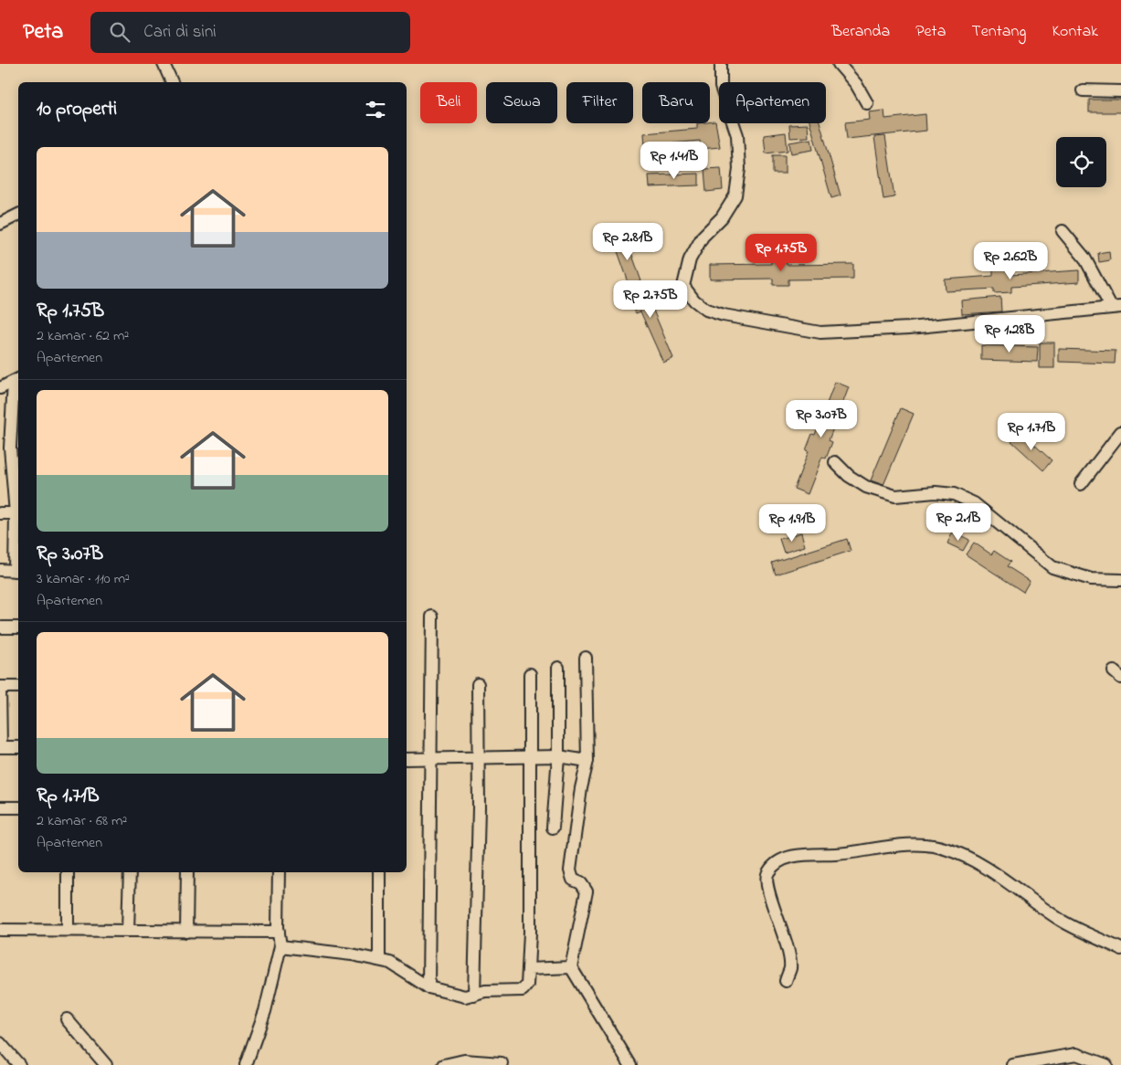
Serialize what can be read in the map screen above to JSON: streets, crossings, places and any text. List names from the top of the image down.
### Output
{
  "page": {
    "header": "Peta",
    "search": "Cari di sini",
    "nav": [
      "Beranda",
      "Peta",
      "Tentang",
      "Kontak"
    ],
    "chip": [
      "Beli",
      "Sewa",
      "Filter",
      "Baru",
      "Apartemen"
    ],
    "heading": "10 properti",
    "list": [
      {
        "name": "Rp 1.75B",
        "note": "2 kamar · 62 m² · Apartemen"
      },
      {
        "name": "Rp 3.07B",
        "note": "3 kamar · 110 m² · Apartemen"
      },
      {
        "name": "Rp 1.71B",
        "note": "2 kamar · 68 m² · Apartemen"
      }
    ],
    "price": [
      "Rp 1.41B",
      "Rp 2.81B",
      "Rp 1.75B",
      "Rp 2.62B",
      "Rp 2.75B",
      "Rp 1.28B",
      "Rp 3.07B",
      "Rp 1.71B",
      "Rp 2.1B",
      "Rp 1.91B"
    ]
  }
}
